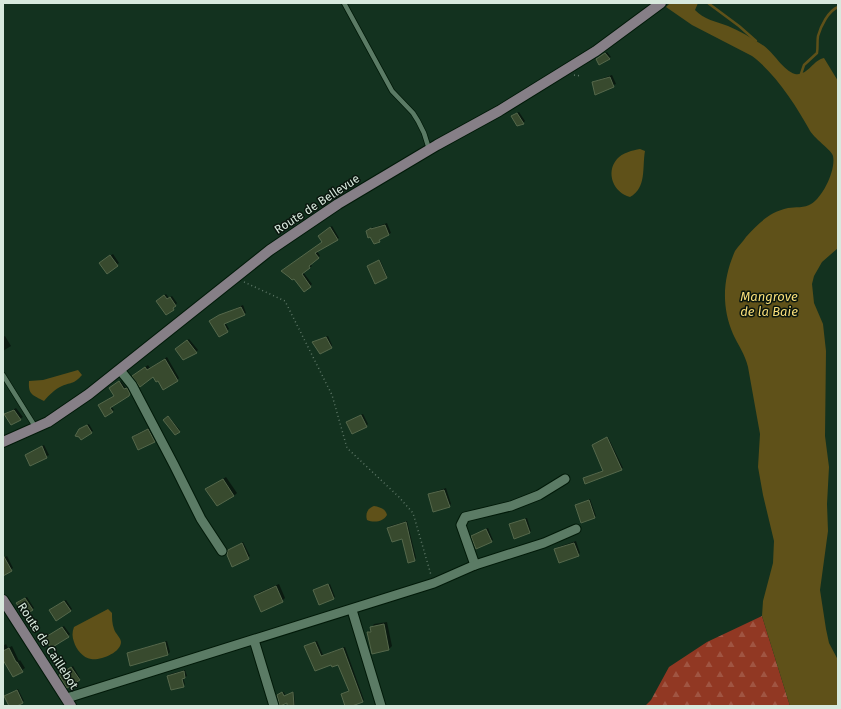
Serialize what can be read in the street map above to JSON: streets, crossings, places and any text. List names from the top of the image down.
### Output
{
  "streets": {
    "main road": ["Route de Bellevue", "Route de Caillebot"]
  },
  "water": ["Mangrove de la Baie"]
}
